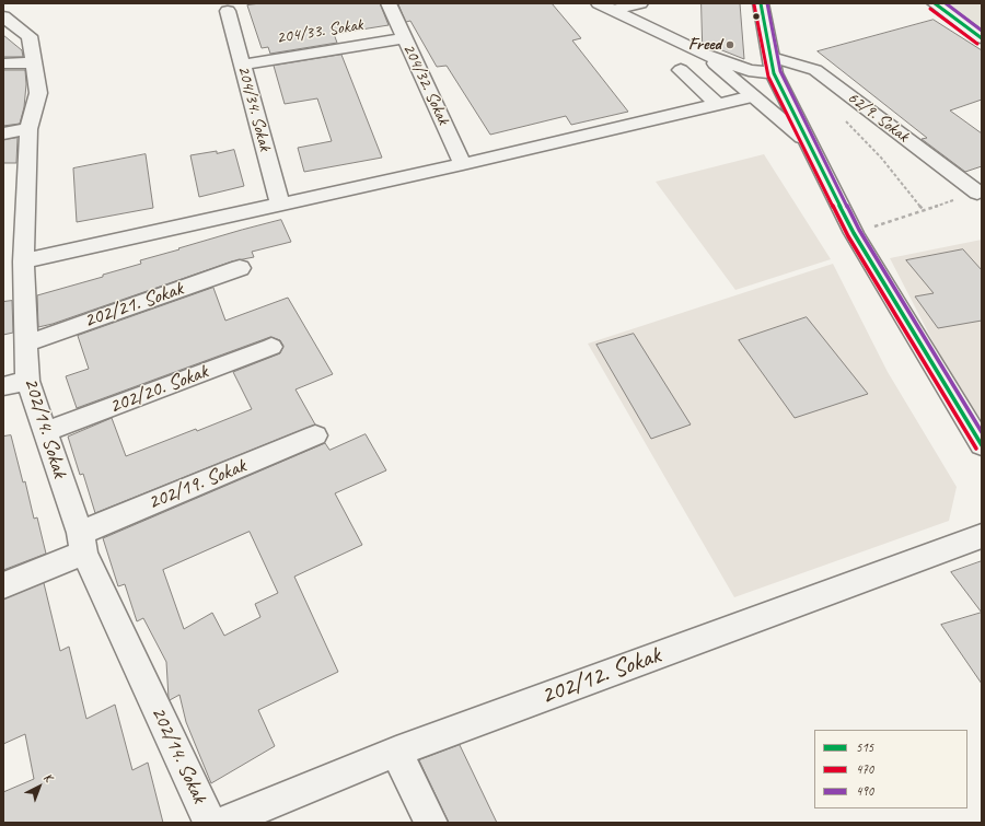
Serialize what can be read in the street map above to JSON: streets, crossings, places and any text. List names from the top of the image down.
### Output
{
  "streets": {
    "street": [
      "204/33. Sokak",
      "204/32. Sokak",
      "204/34. Sokak",
      "62/9. Sokak",
      "202/21. Sokak",
      "202/20. Sokak",
      "202/14. Sokak",
      "202/19. Sokak",
      "202/12. Sokak"
    ]
  },
  "crossings": [
    ["204/33. Sokak", "204/32. Sokak"],
    ["204/33. Sokak", "204/34. Sokak"],
    ["202/21. Sokak", "202/14. Sokak"],
    ["202/20. Sokak", "202/14. Sokak"],
    ["202/14. Sokak", "202/19. Sokak"]
  ],
  "places": ["Freed"],
  "lines": ["transit line 515", "transit line 490", "transit line 470"],
  "legend": ["515", "470", "490"],
  "north": "top right"
}
